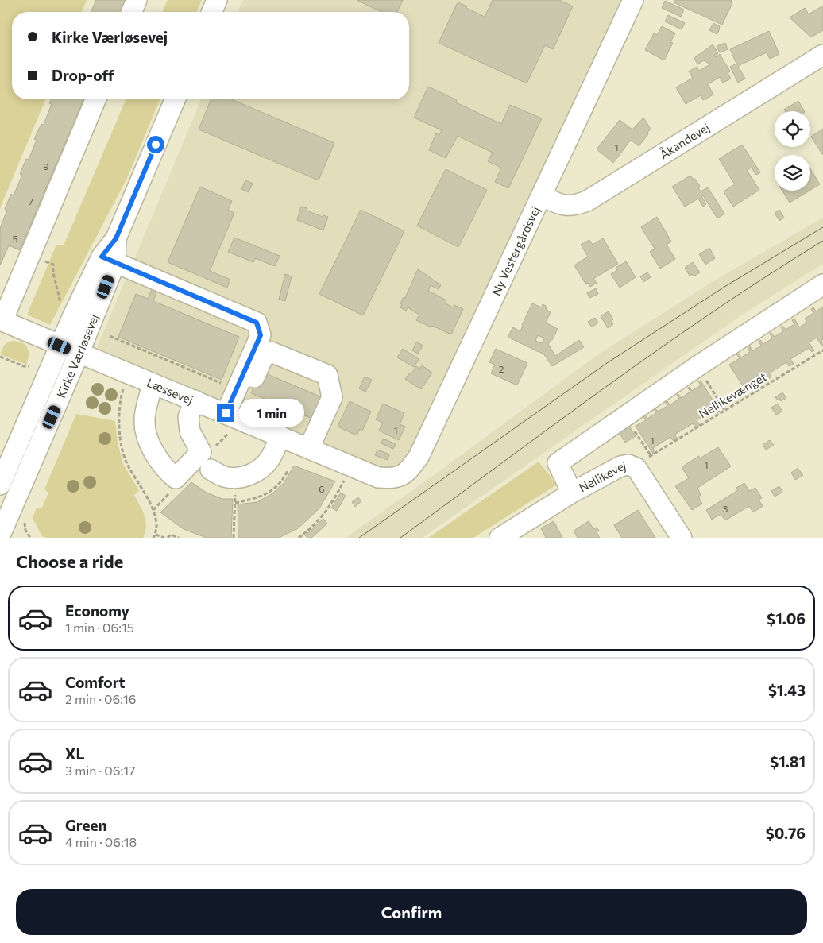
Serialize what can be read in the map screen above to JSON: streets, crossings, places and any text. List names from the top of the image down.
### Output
{
  "streets": {
    "street": [
      "Åkandevej",
      "Ny Vestergårdsvej",
      "Kirke Værløsevej",
      "Læssevej",
      "Nellikevej"
    ],
    "path": ["Nellikevænget"]
  },
  "crossings": [
    ["Åkandevej", "Ny Vestergårdsvej"],
    ["Ny Vestergårdsvej", "Læssevej"],
    ["Kirke Værløsevej", "Læssevej"]
  ],
  "house_numbers": [
    "1",
    "9",
    "7",
    "5",
    "2",
    "1",
    "1",
    "1",
    "6",
    "3"
  ],
  "page": {
    "banner": ["Kirke Værløsevej", "Drop-off"],
    "bubble": "1 min",
    "heading": "Choose a ride",
    "list": [
      {
        "name": "Economy",
        "note": "1 min · 06:15",
        "value": "$1.06"
      },
      {
        "name": "Comfort",
        "note": "2 min · 06:16",
        "value": "$1.43"
      },
      {
        "name": "XL",
        "note": "3 min · 06:17",
        "value": "$1.81"
      },
      {
        "name": "Green",
        "note": "4 min · 06:18",
        "value": "$0.76"
      }
    ],
    "buttons": "Confirm"
  }
}
